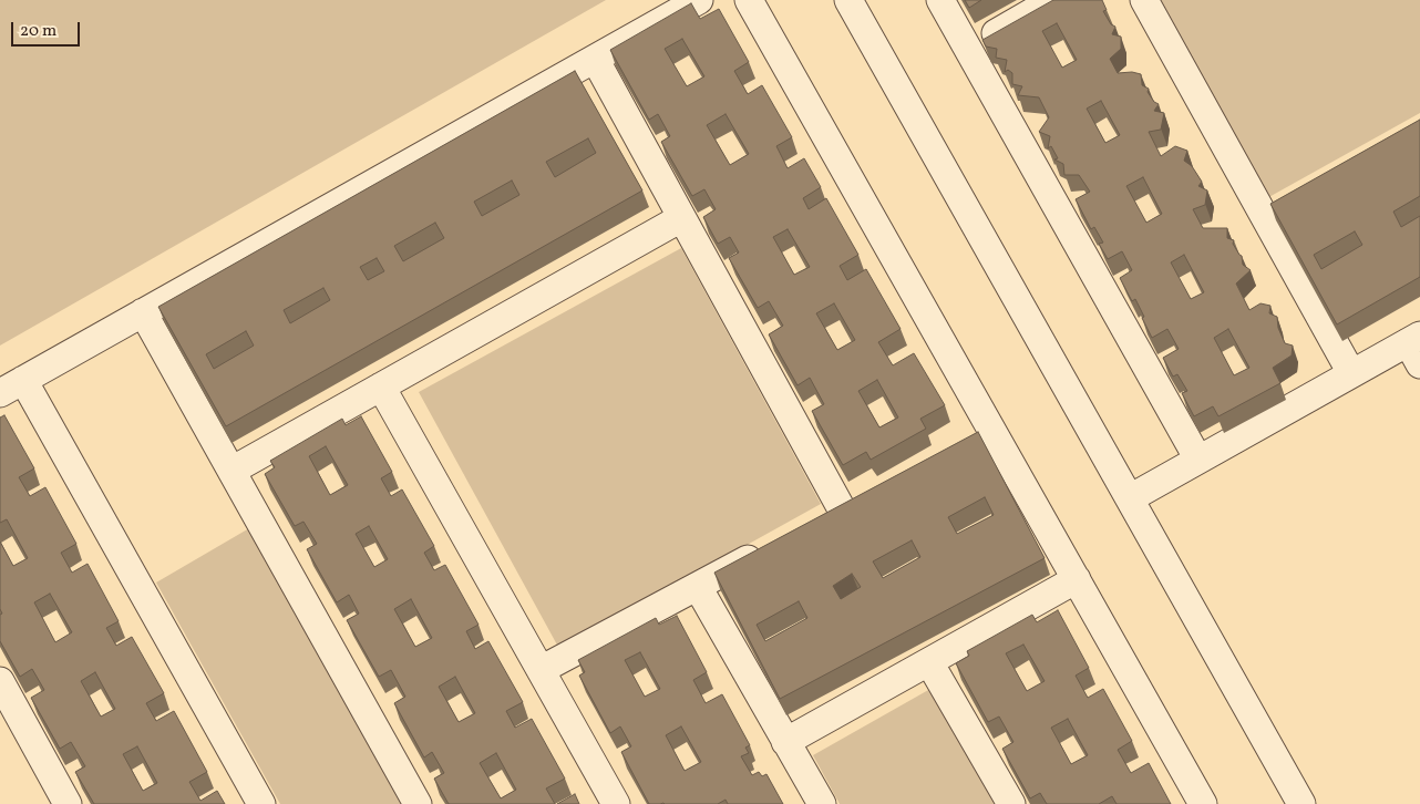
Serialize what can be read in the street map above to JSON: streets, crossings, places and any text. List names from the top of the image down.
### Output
{
  "scale_bar": "20 m"
}
